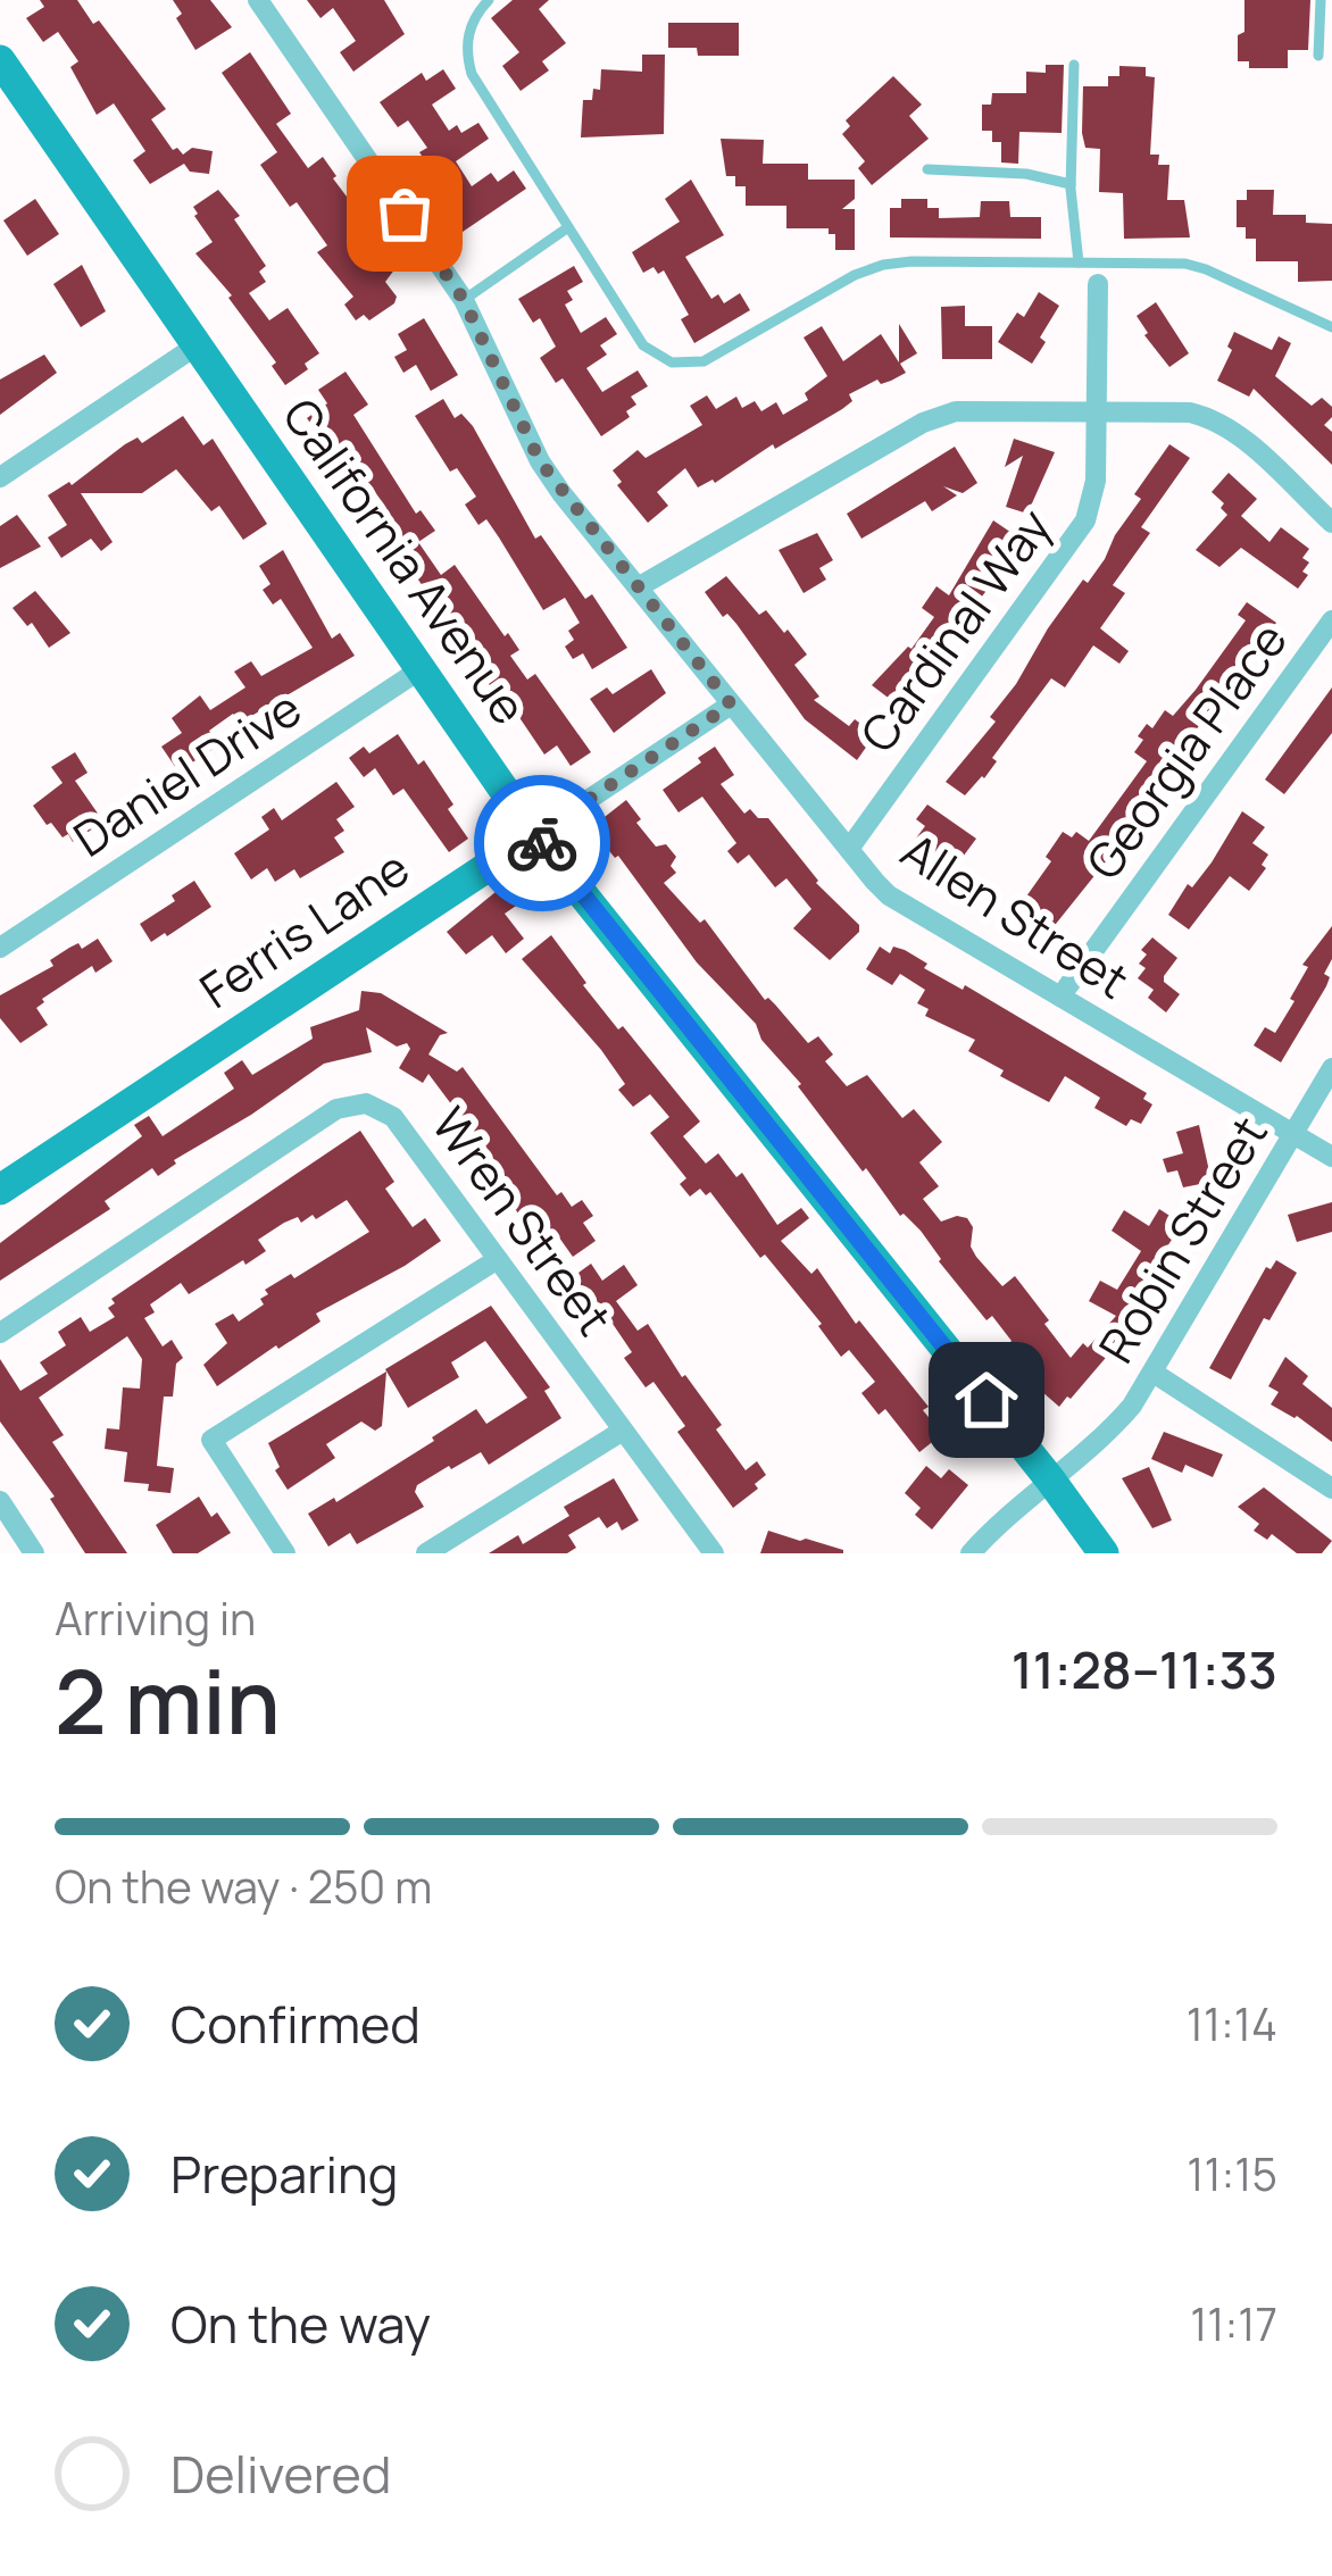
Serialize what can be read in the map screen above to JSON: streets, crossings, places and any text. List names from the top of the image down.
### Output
{
  "streets": {
    "street": [
      "California Avenue",
      "Cardinal Way",
      "Georgia Place",
      "Daniel Drive",
      "Allen Street",
      "Ferris Lane",
      "Wren Street",
      "Robin Street"
    ]
  },
  "crossings": [
    ["California Avenue", "Daniel Drive"],
    ["California Avenue", "Ferris Lane"],
    ["California Avenue", "Robin Street"],
    ["Cardinal Way", "Allen Street"],
    ["Georgia Place", "Allen Street"],
    ["Allen Street", "Ferris Lane"],
    ["Allen Street", "Robin Street"]
  ],
  "page": {
    "heading": ["2 min", "Arriving in", "11:28–11:33"],
    "bar": "On the way · 250 m",
    "list": [
      ["Confirmed", "11:14"],
      ["Preparing", "11:15"],
      ["On the way", "11:17"],
      "Delivered"
    ]
  }
}
